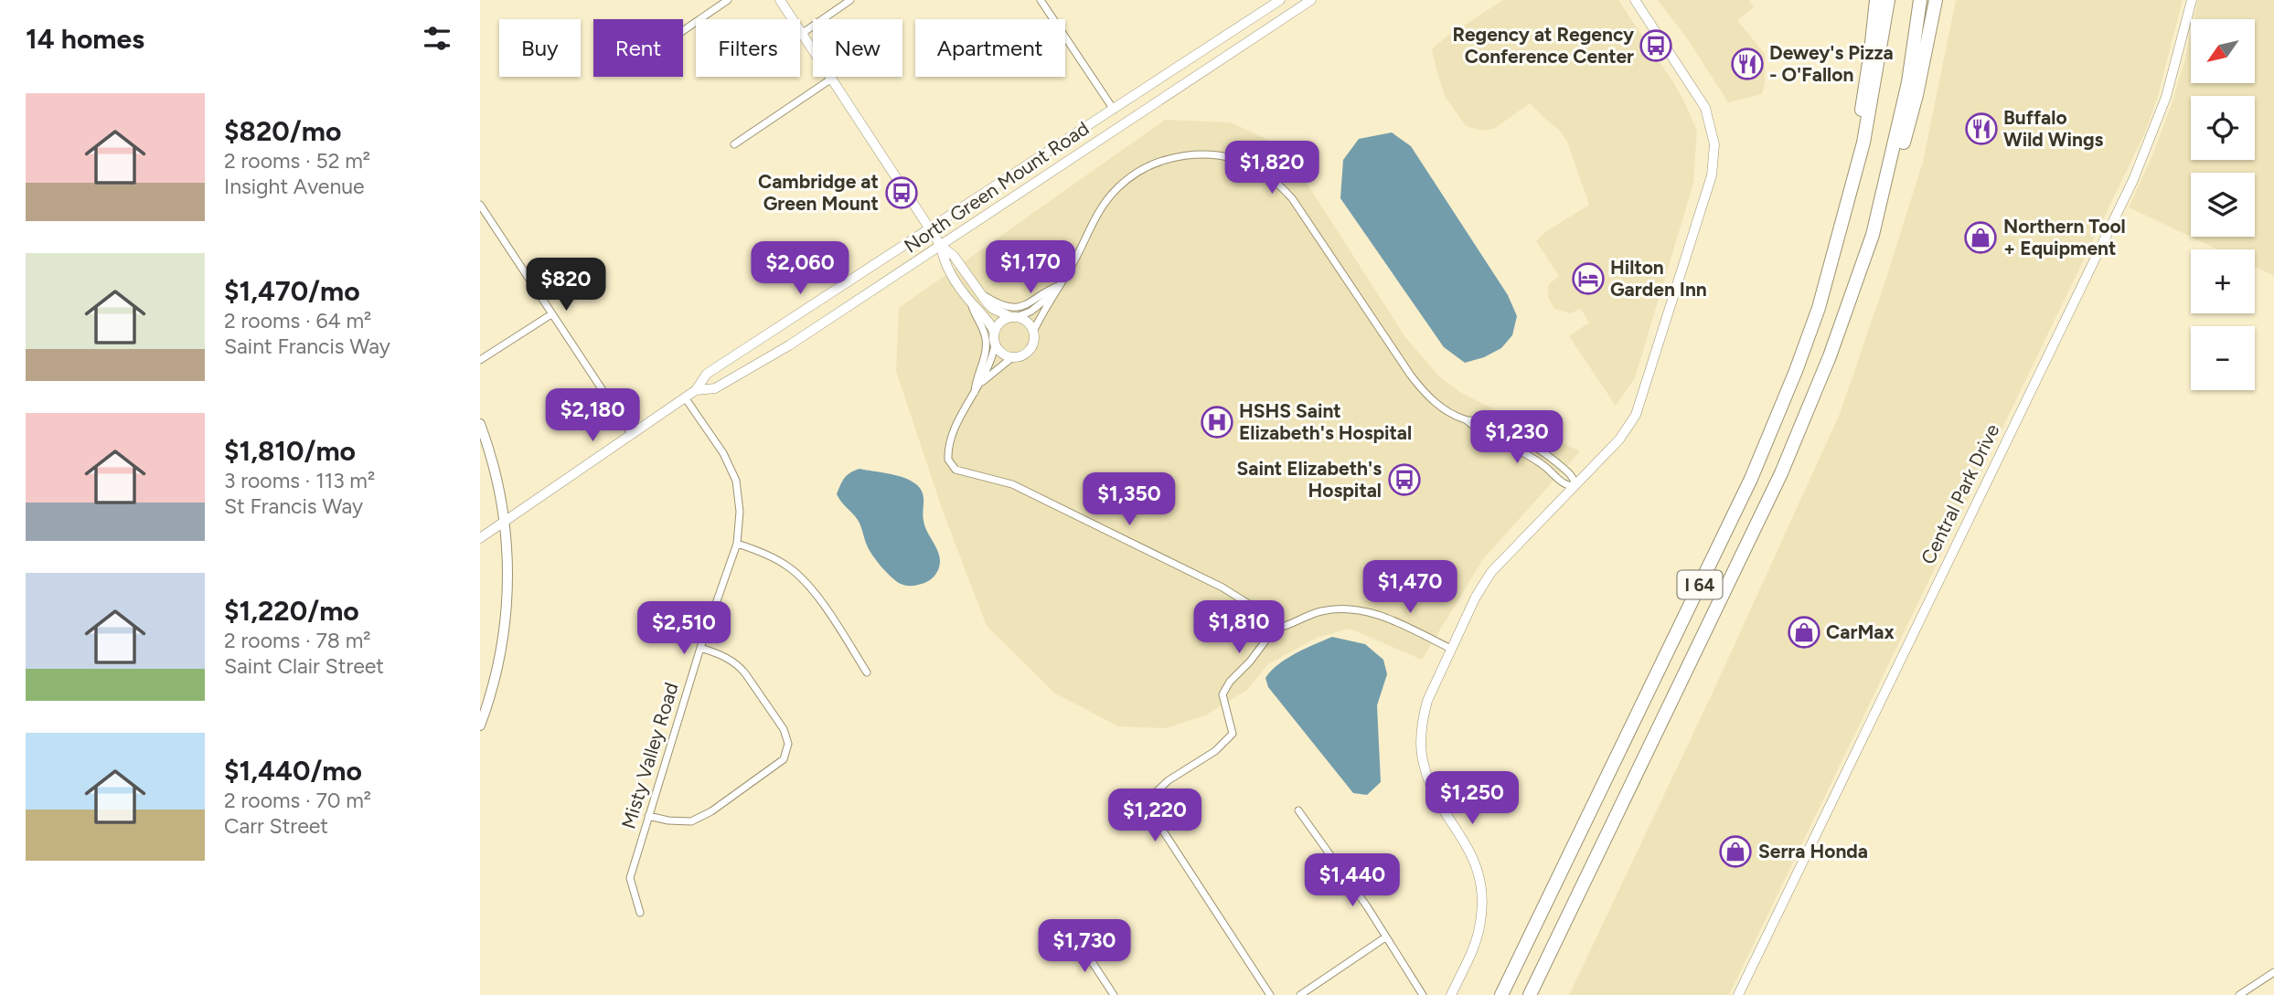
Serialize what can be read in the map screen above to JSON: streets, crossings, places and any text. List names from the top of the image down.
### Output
{
  "streets": {
    "highway": ["I 64"],
    "street": ["North Green Mount Road", "Central Park Drive", "Misty Valley Road"]
  },
  "crossings": [
    ["North Green Mount Road", "Misty Valley Road"]
  ],
  "places": {
    "bus stop": ["Regency at Regency Conference Center", "Cambridge at Green Mount", "Saint Elizabeth's Hospital"],
    "restaurant": ["Dewey's Pizza - O'Fallon", "Buffalo Wild Wings"],
    "shop": ["Northern Tool + Equipment", "CarMax", "Serra Honda"],
    "hotel": ["Hilton Garden Inn"],
    "hospital": ["HSHS Saint Elizabeth's Hospital"]
  },
  "north": "bottom left",
  "page": {
    "heading": "14 homes",
    "map_buttons": ["+", "−"],
    "chip": [
      "Buy",
      "Rent",
      "Filters",
      "New",
      "Apartment"
    ],
    "list": [
      {
        "name": "$820/mo",
        "note": "2 rooms · 52 m² · Insight Avenue"
      },
      {
        "name": "$1,470/mo",
        "note": "2 rooms · 64 m² · Saint Francis Way"
      },
      {
        "name": "$1,810/mo",
        "note": "3 rooms · 113 m² · St Francis Way"
      },
      {
        "name": "$1,220/mo",
        "note": "2 rooms · 78 m² · Saint Clair Street"
      },
      {
        "name": "$1,440/mo",
        "note": "2 rooms · 70 m² · Carr Street"
      }
    ],
    "price": [
      "$1,820",
      "$1,170",
      "$2,060",
      "$820",
      "$2,180",
      "$1,230",
      "$1,350",
      "$1,470",
      "$1,810",
      "$2,510",
      "$1,250",
      "$1,220",
      "$1,440",
      "$1,730"
    ]
  }
}
